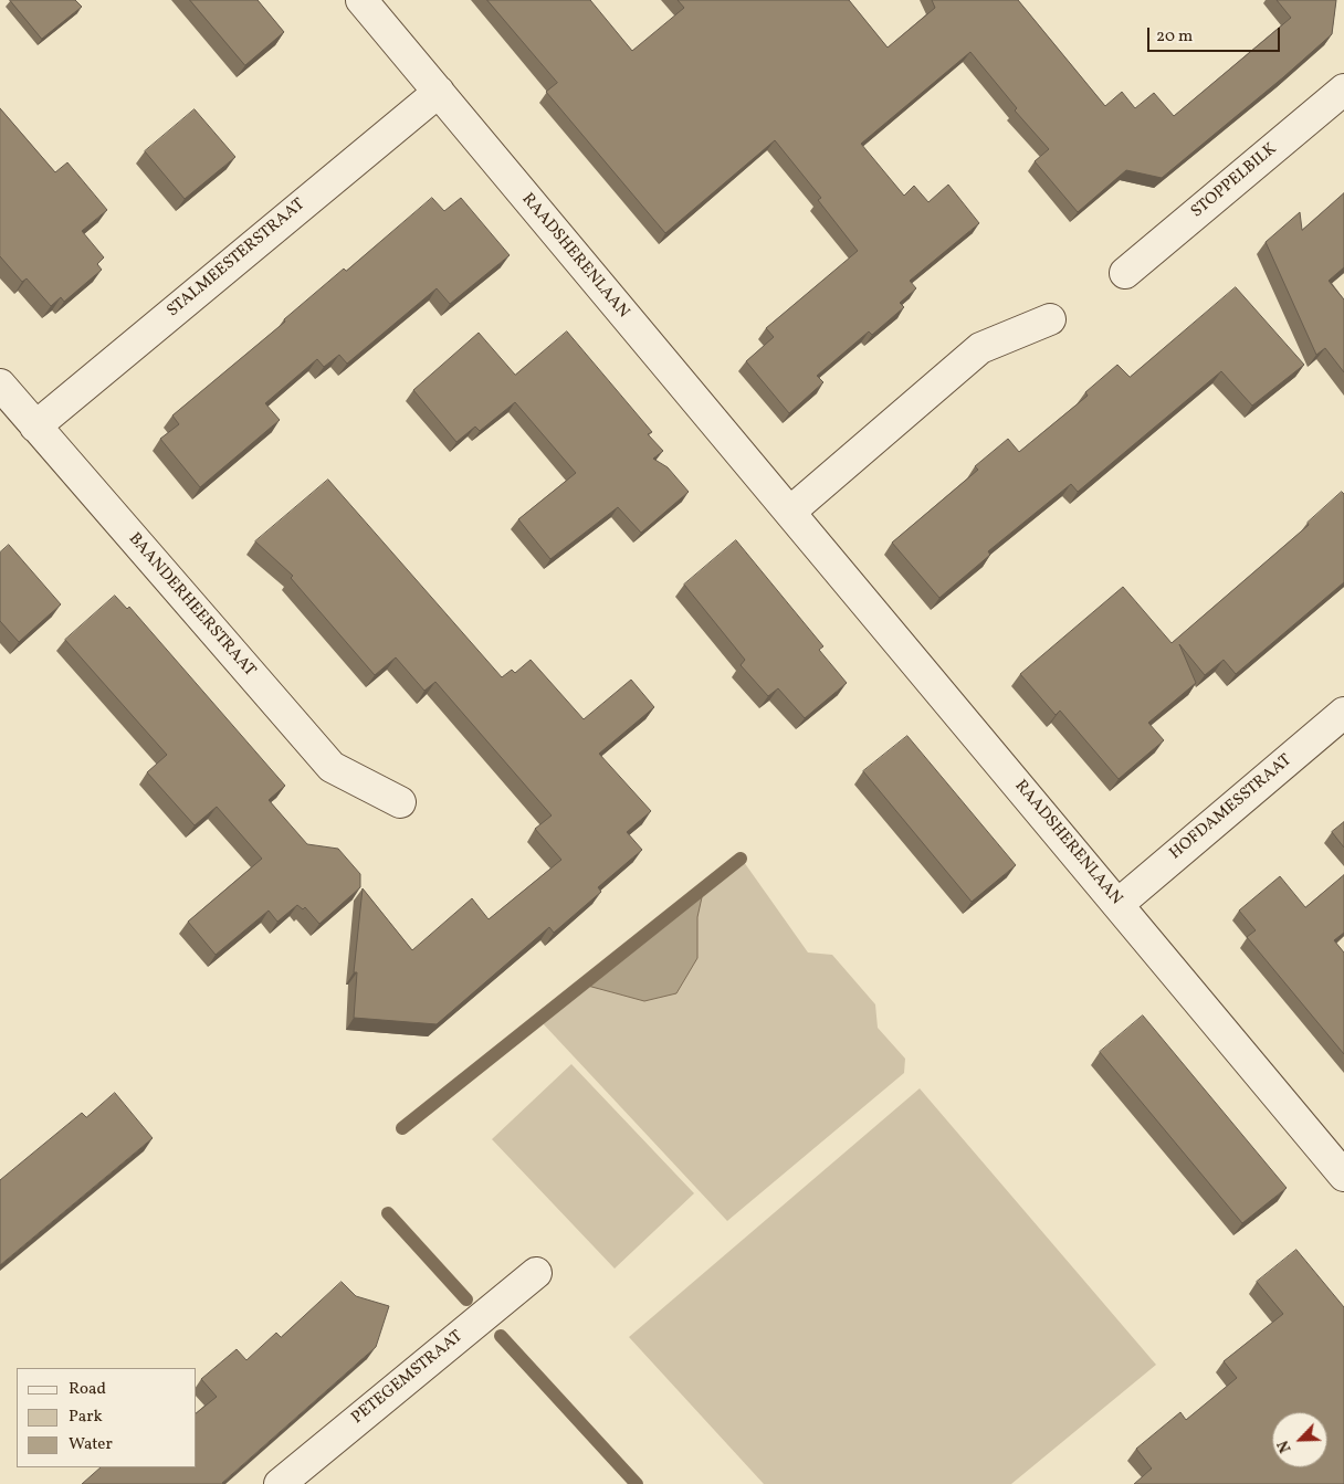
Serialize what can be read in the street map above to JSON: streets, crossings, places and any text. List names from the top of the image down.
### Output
{
  "streets": {
    "street": [
      "STOPPELBILK",
      "RAADSHERENLAAN",
      "STALMEESTERSTRAAT",
      "BAANDERHEERSTRAAT",
      "HOFDAMESSTRAAT",
      "PETEGEMSTRAAT"
    ]
  },
  "crossings": [
    ["RAADSHERENLAAN", "STALMEESTERSTRAAT"],
    ["RAADSHERENLAAN", "HOFDAMESSTRAAT"],
    ["STALMEESTERSTRAAT", "BAANDERHEERSTRAAT"]
  ],
  "legend": ["Road", "Park", "Water"],
  "scale_bar": "20 m",
  "north": "bottom left"
}
